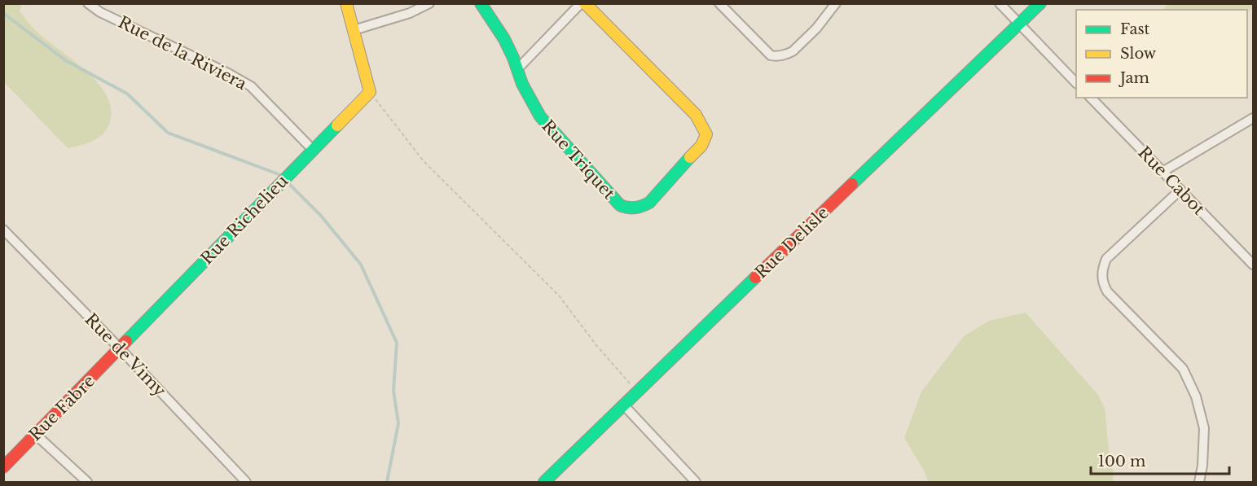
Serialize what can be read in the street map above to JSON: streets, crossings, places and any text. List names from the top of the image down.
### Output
{
  "streets": {
    "street": [
      "Rue de la Riviera",
      "Rue Triquet",
      "Rue Cabot",
      "Rue Richelieu",
      "Rue Delisle",
      "Rue de Vimy",
      "Rue Fabre"
    ]
  },
  "crossings": [
    ["Rue de la Riviera", "Rue Richelieu"],
    ["Rue Richelieu", "Rue de Vimy"],
    ["Rue Richelieu", "Rue Fabre"],
    ["Rue de Vimy", "Rue Fabre"]
  ],
  "legend": ["Fast", "Slow", "Jam"],
  "scale_bar": "100 m"
}
